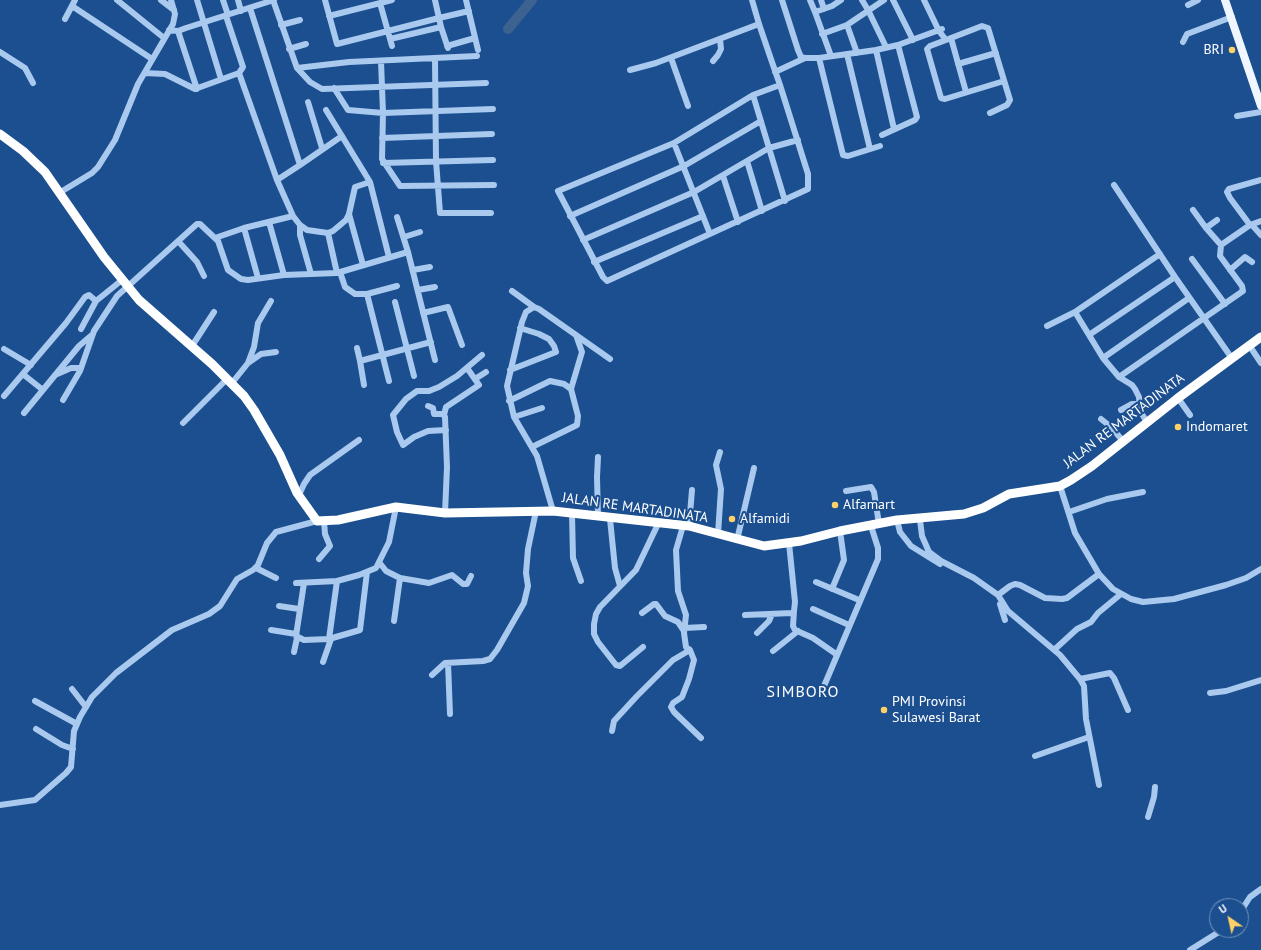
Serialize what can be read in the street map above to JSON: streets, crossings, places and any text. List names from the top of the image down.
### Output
{
  "streets": {
    "highway": ["JALAN RE MARTADINATA"]
  },
  "districts": ["SIMBORO"],
  "places": [
    "BRI",
    "Indomaret",
    "Alfamart",
    "Alfamidi",
    "PMI Provinsi Sulawesi Barat"
  ],
  "north": "top left"
}
